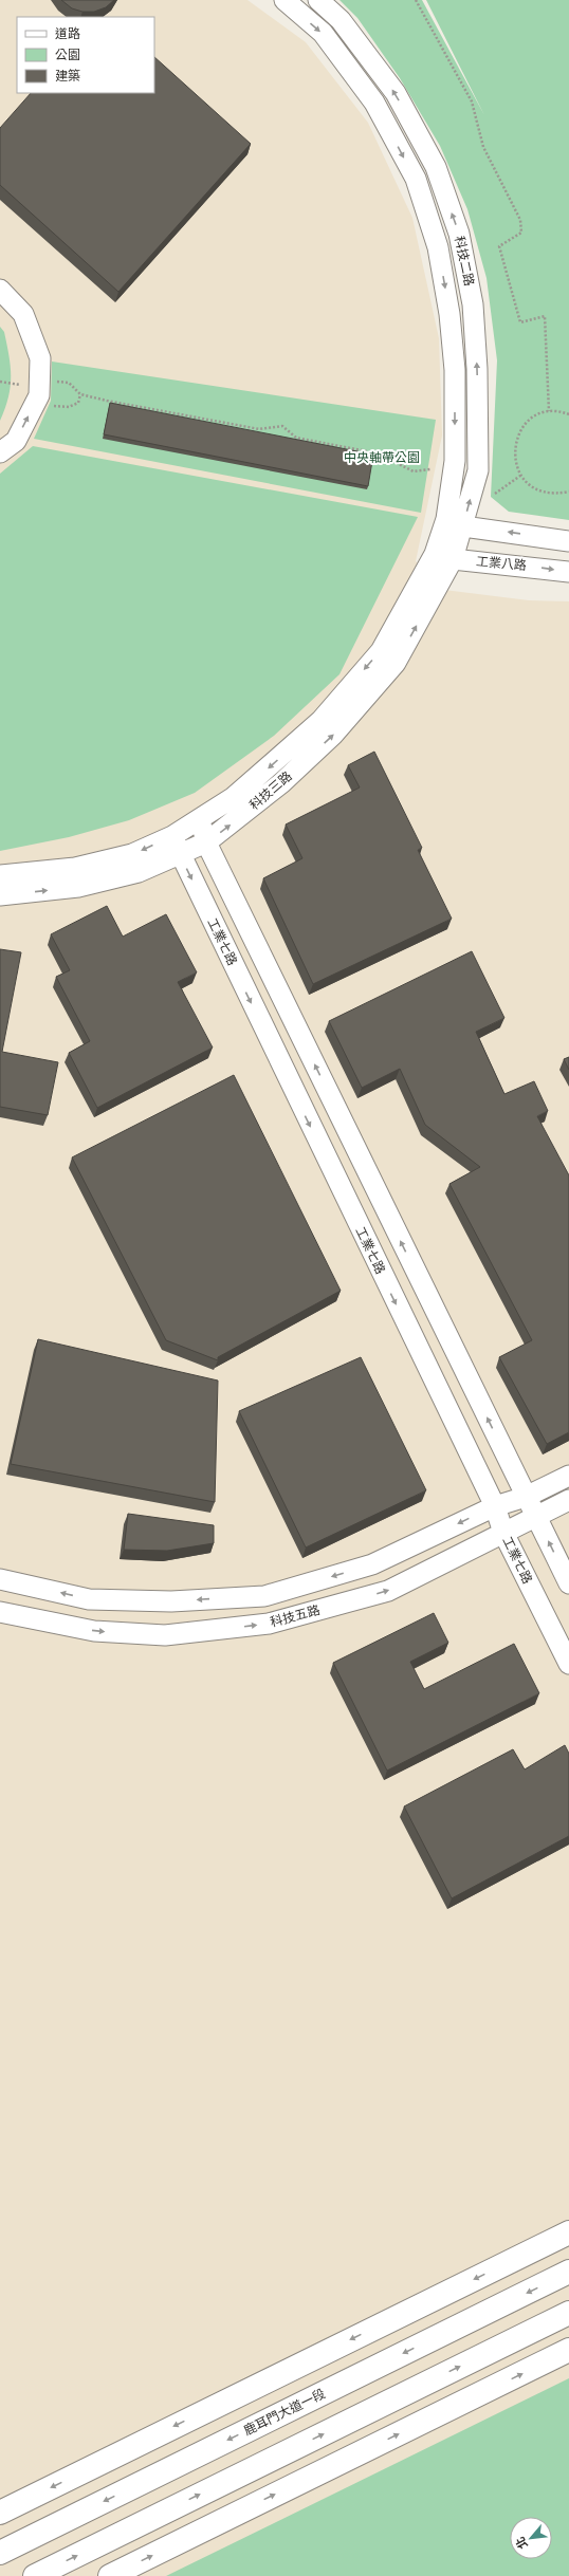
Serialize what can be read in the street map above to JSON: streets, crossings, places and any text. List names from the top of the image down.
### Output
{
  "streets": {
    "street": [
      "科技二路",
      "工業八路",
      "科技三路",
      "工業七路",
      "科技五路",
      "鹿耳門大道一段"
    ]
  },
  "crossings": [
    ["科技二路", "工業八路"],
    ["科技二路", "科技三路"],
    ["工業八路", "科技三路"],
    ["科技三路", "工業七路"],
    ["工業七路", "科技五路"]
  ],
  "parks": ["中央軸帶公園"],
  "legend": ["道路", "公園", "建築"],
  "north": "bottom left"
}
